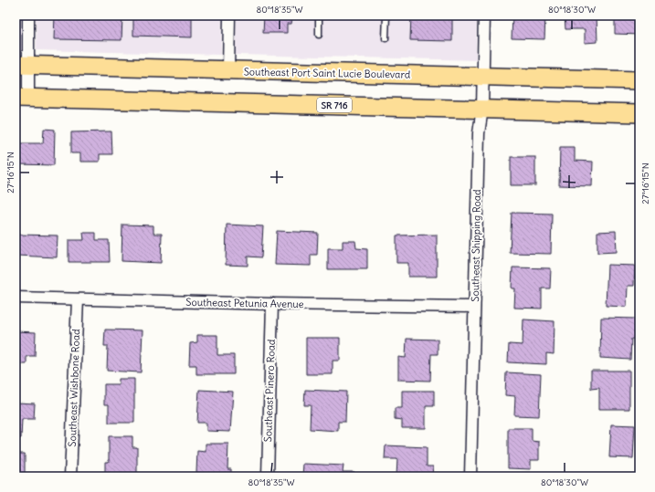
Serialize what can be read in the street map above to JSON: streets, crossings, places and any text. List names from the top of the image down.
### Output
{
  "streets": {
    "main road": ["Southeast Port Saint Lucie Boulevard", "SR 716"],
    "street": [
      "Southeast Shipping Road",
      "Southeast Petunia Avenue",
      "Southeast Wishbone Road",
      "Southeast Pinero Road"
    ]
  },
  "crossings": [
    ["Southeast Port Saint Lucie Boulevard", "Southeast Shipping Road"],
    ["SR 716", "Southeast Shipping Road"],
    ["Southeast Shipping Road", "Southeast Petunia Avenue"],
    ["Southeast Petunia Avenue", "Southeast Wishbone Road"],
    ["Southeast Petunia Avenue", "Southeast Pinero Road"]
  ],
  "coordinates": ["80°18'35\"W", "80°18'30\"W", "27°16'15\"N"]
}
